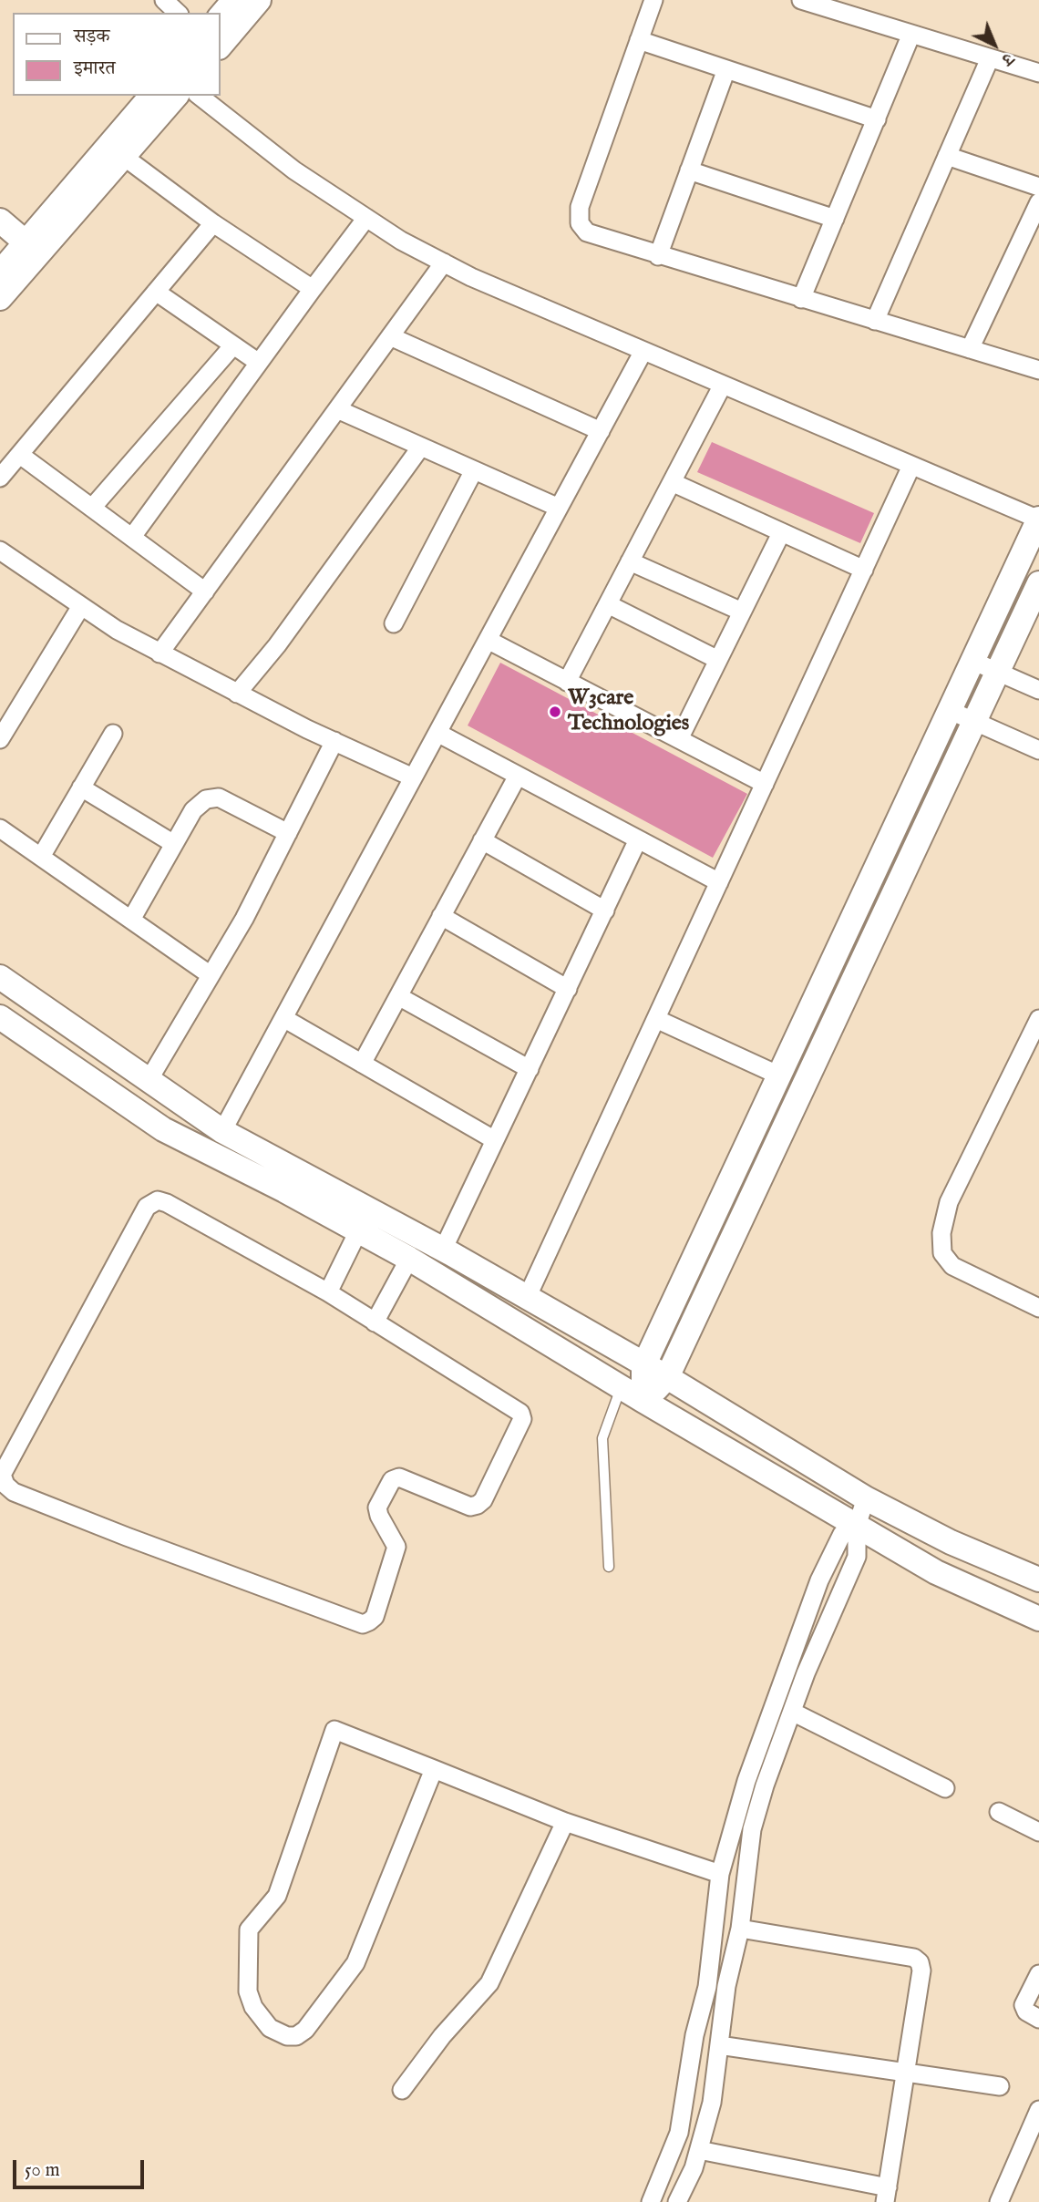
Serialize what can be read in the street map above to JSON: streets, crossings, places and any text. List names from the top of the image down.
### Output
{
  "places": ["W3care Technologies"],
  "legend": ["सड़क", "इमारत"],
  "scale_bar": "50 m",
  "north": "bottom right"
}
